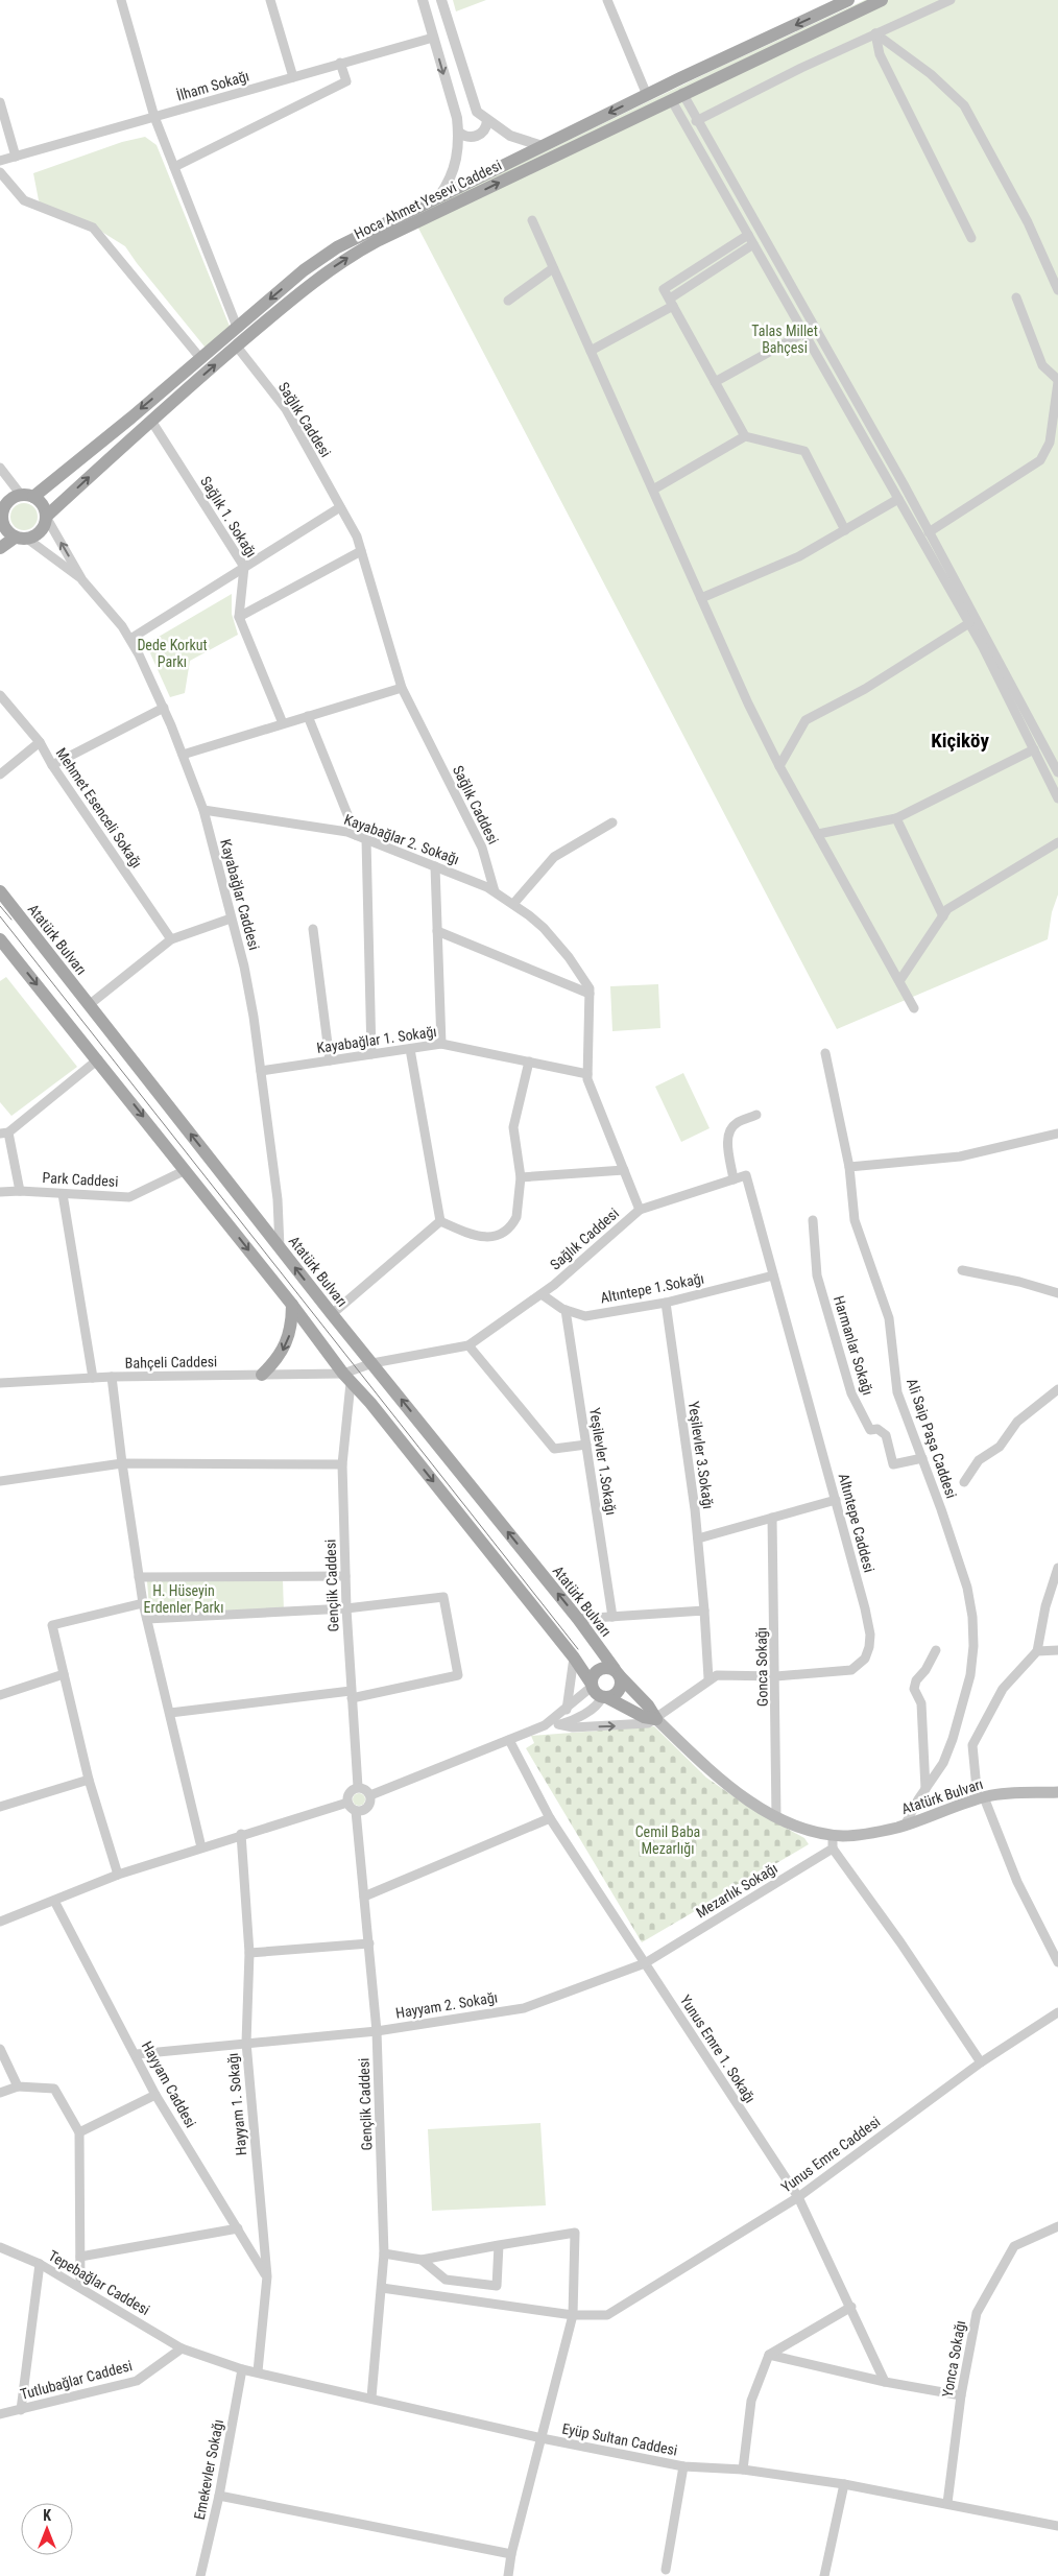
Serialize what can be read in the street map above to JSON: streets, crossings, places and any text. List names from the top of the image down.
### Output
{
  "streets": {
    "main road": ["Hoca Ahmet Yesevi Caddesi", "Atatürk Bulvarı"],
    "street": [
      "İlham Sokağı",
      "Sağlık Caddesi",
      "Sağlık 1. Sokağı",
      "Mehmet Esenceli Sokağı",
      "Kayabağlar 2. Sokağı",
      "Kayabağlar Caddesi",
      "Kayabağlar 1. Sokağı",
      "Park Caddesi",
      "Altıntepe 1.Sokağı",
      "Harmanlar Sokağı",
      "Bahçeli Caddesi",
      "Ali Saip Paşa Caddesi",
      "Yeşilevler 3.Sokağı",
      "Yeşilevler 1.Sokağı",
      "Altıntepe Caddesi",
      "Gençlik Caddesi",
      "Gonca Sokağı",
      "Mezarlık Sokağı",
      "Hayyam 2. Sokağı",
      "Yunus Emre 1. Sokağı",
      "Hayyam Caddesi",
      "Hayyam 1. Sokağı",
      "Yunus Emre Caddesi",
      "Tepebağlar Caddesi",
      "Yonca Sokağı",
      "Tutlubağlar Caddesi",
      "Eyüp Sultan Caddesi",
      "Emekevler Sokağı"
    ]
  },
  "crossings": [
    ["Hoca Ahmet Yesevi Caddesi", "Sağlık Caddesi"],
    ["Hoca Ahmet Yesevi Caddesi", "Sağlık 1. Sokağı"],
    ["Hoca Ahmet Yesevi Caddesi", "Kayabağlar Caddesi"],
    ["Sağlık Caddesi", "Kayabağlar 2. Sokağı"],
    ["Sağlık Caddesi", "Atatürk Bulvarı"],
    ["Sağlık Caddesi", "Kayabağlar 1. Sokağı"],
    ["Sağlık Caddesi", "Altıntepe 1.Sokağı"],
    ["Sağlık Caddesi", "Bahçeli Caddesi"],
    ["Sağlık Caddesi", "Gençlik Caddesi"],
    ["Kayabağlar 2. Sokağı", "Kayabağlar Caddesi"],
    ["Kayabağlar Caddesi", "Atatürk Bulvarı"],
    ["Kayabağlar Caddesi", "Kayabağlar 1. Sokağı"],
    ["Atatürk Bulvarı", "Ali Saip Paşa Caddesi"],
    ["Atatürk Bulvarı", "Altıntepe Caddesi"],
    ["Atatürk Bulvarı", "Gonca Sokağı"],
    ["Altıntepe 1.Sokağı", "Yeşilevler 3.Sokağı"],
    ["Altıntepe 1.Sokağı", "Yeşilevler 1.Sokağı"],
    ["Altıntepe 1.Sokağı", "Altıntepe Caddesi"],
    ["Harmanlar Sokağı", "Ali Saip Paşa Caddesi"],
    ["Bahçeli Caddesi", "Gençlik Caddesi"],
    ["Yeşilevler 3.Sokağı", "Altıntepe Caddesi"],
    ["Altıntepe Caddesi", "Gonca Sokağı"],
    ["Gençlik Caddesi", "Hayyam 2. Sokağı"],
    ["Gençlik Caddesi", "Yunus Emre Caddesi"],
    ["Gençlik Caddesi", "Eyüp Sultan Caddesi"],
    ["Mezarlık Sokağı", "Hayyam 2. Sokağı"],
    ["Mezarlık Sokağı", "Yunus Emre 1. Sokağı"],
    ["Hayyam 2. Sokağı", "Yunus Emre 1. Sokağı"],
    ["Hayyam 2. Sokağı", "Hayyam Caddesi"],
    ["Hayyam 2. Sokağı", "Hayyam 1. Sokağı"],
    ["Yunus Emre 1. Sokağı", "Yunus Emre Caddesi"],
    ["Hayyam Caddesi", "Hayyam 1. Sokağı"],
    ["Hayyam 1. Sokağı", "Eyüp Sultan Caddesi"],
    ["Tepebağlar Caddesi", "Tutlubağlar Caddesi"],
    ["Tepebağlar Caddesi", "Eyüp Sultan Caddesi"],
    ["Yonca Sokağı", "Eyüp Sultan Caddesi"],
    ["Tutlubağlar Caddesi", "Eyüp Sultan Caddesi"],
    ["Eyüp Sultan Caddesi", "Emekevler Sokağı"]
  ],
  "districts": ["Kiçiköy"],
  "parks": [
    "Talas Millet Bahçesi",
    "Dede Korkut Parkı",
    "H. Hüseyin Erdenler Parkı",
    "Cemil Baba Mezarlığı"
  ],
  "north": "top"
}
